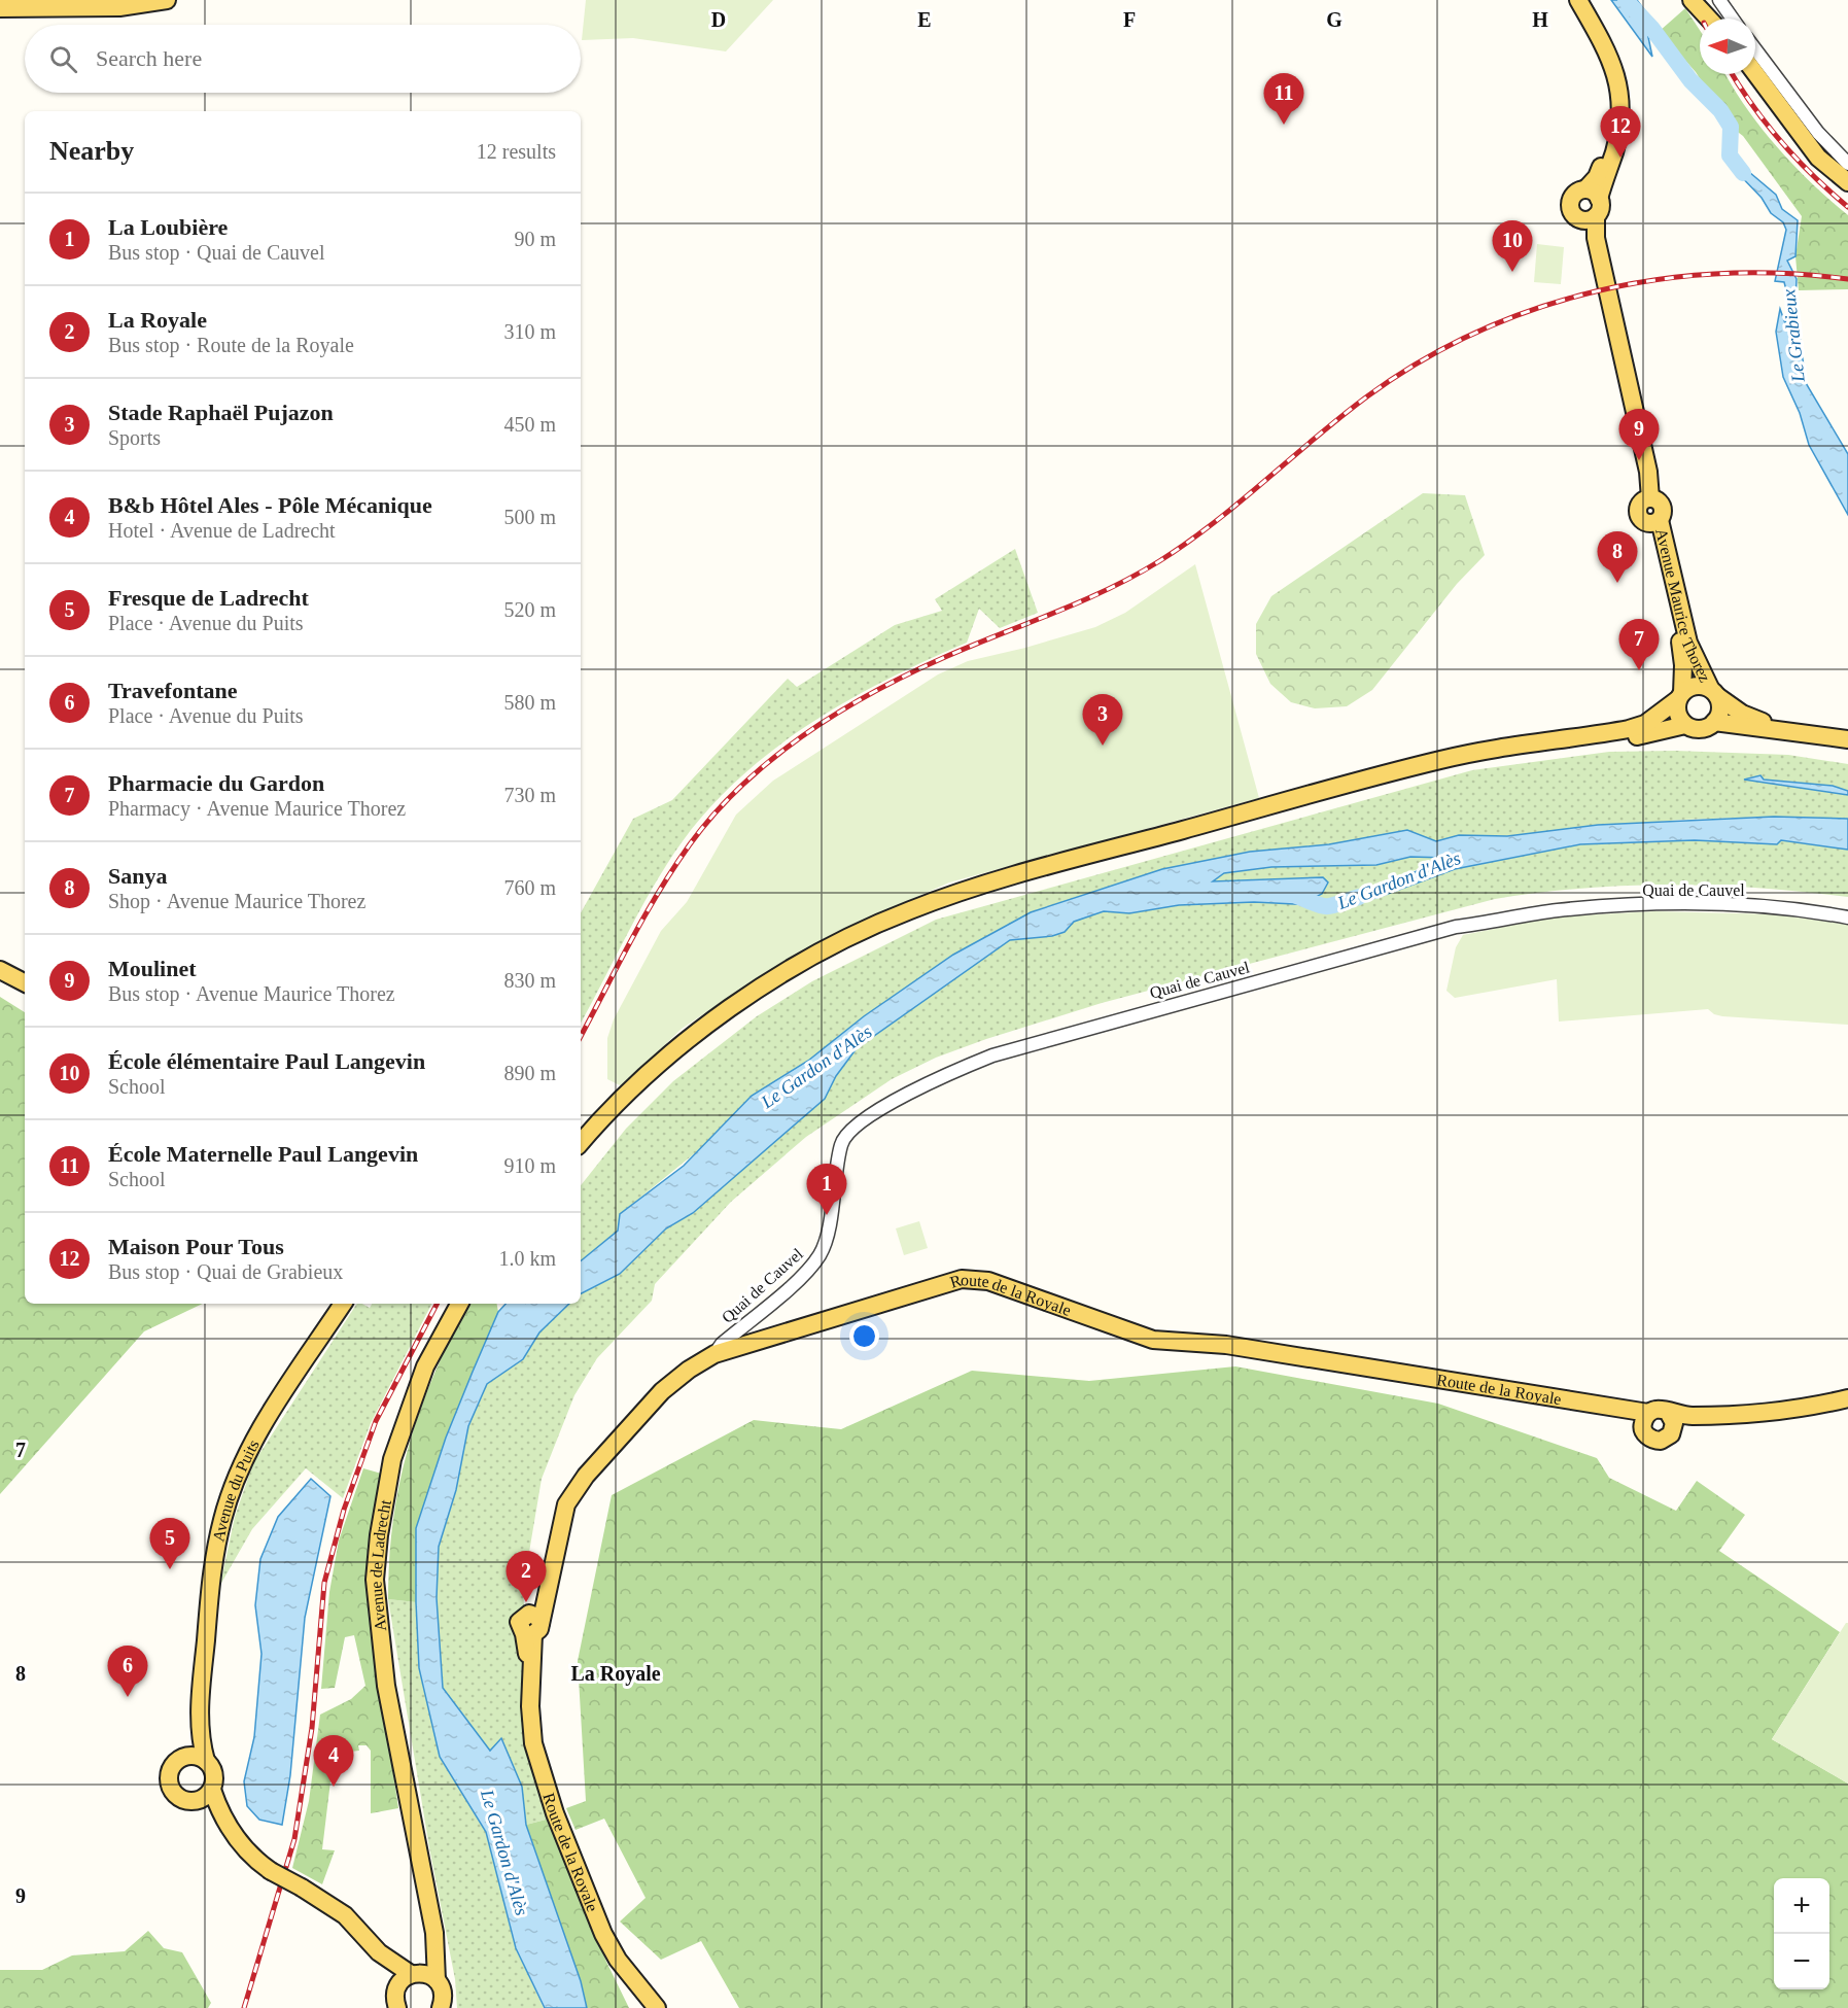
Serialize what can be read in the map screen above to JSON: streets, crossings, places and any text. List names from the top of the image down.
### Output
{
  "streets": {
    "main road": [
      "Avenue Maurice Thorez",
      "Route de la Royale",
      "Avenue du Puits",
      "Avenue de Ladrecht"
    ],
    "street": ["Quai de Cauvel"]
  },
  "crossings": [
    ["Quai de Cauvel", "Route de la Royale"]
  ],
  "districts": ["La Royale"],
  "water": ["Le Grabieux", "Le Gardon d'Alès"],
  "north": "left",
  "page": {
    "search": "Search here",
    "pins": [
      "11",
      "12",
      "10",
      "9",
      "8",
      "7",
      "3",
      "1",
      "5",
      "2",
      "6",
      "4"
    ],
    "heading": ["Nearby", "12 results"],
    "list": [
      {
        "mark": "1",
        "name": "La Loubière",
        "note": "Bus stop · Quai de Cauvel",
        "value": "90 m"
      },
      {
        "mark": "2",
        "name": "La Royale",
        "note": "Bus stop · Route de la Royale",
        "value": "310 m"
      },
      {
        "mark": "3",
        "name": "Stade Raphaël Pujazon",
        "note": "Sports",
        "value": "450 m"
      },
      {
        "mark": "4",
        "name": "B&b Hôtel Ales - Pôle Mécanique",
        "note": "Hotel · Avenue de Ladrecht",
        "value": "500 m"
      },
      {
        "mark": "5",
        "name": "Fresque de Ladrecht",
        "note": "Place · Avenue du Puits",
        "value": "520 m"
      },
      {
        "mark": "6",
        "name": "Travefontane",
        "note": "Place · Avenue du Puits",
        "value": "580 m"
      },
      {
        "mark": "7",
        "name": "Pharmacie du Gardon",
        "note": "Pharmacy · Avenue Maurice Thorez",
        "value": "730 m"
      },
      {
        "mark": "8",
        "name": "Sanya",
        "note": "Shop · Avenue Maurice Thorez",
        "value": "760 m"
      },
      {
        "mark": "9",
        "name": "Moulinet",
        "note": "Bus stop · Avenue Maurice Thorez",
        "value": "830 m"
      },
      {
        "mark": "10",
        "name": "École élémentaire Paul Langevin",
        "note": "School",
        "value": "890 m"
      },
      {
        "mark": "11",
        "name": "École Maternelle Paul Langevin",
        "note": "School",
        "value": "910 m"
      },
      {
        "mark": "12",
        "name": "Maison Pour Tous",
        "note": "Bus stop · Quai de Grabieux",
        "value": "1.0 km"
      }
    ],
    "map_buttons": ["+", "−"]
  },
  "grid": {
    "columns": [
      "D",
      "E",
      "F",
      "G",
      "H"
    ],
    "rows": ["7", "8", "9"]
  }
}
